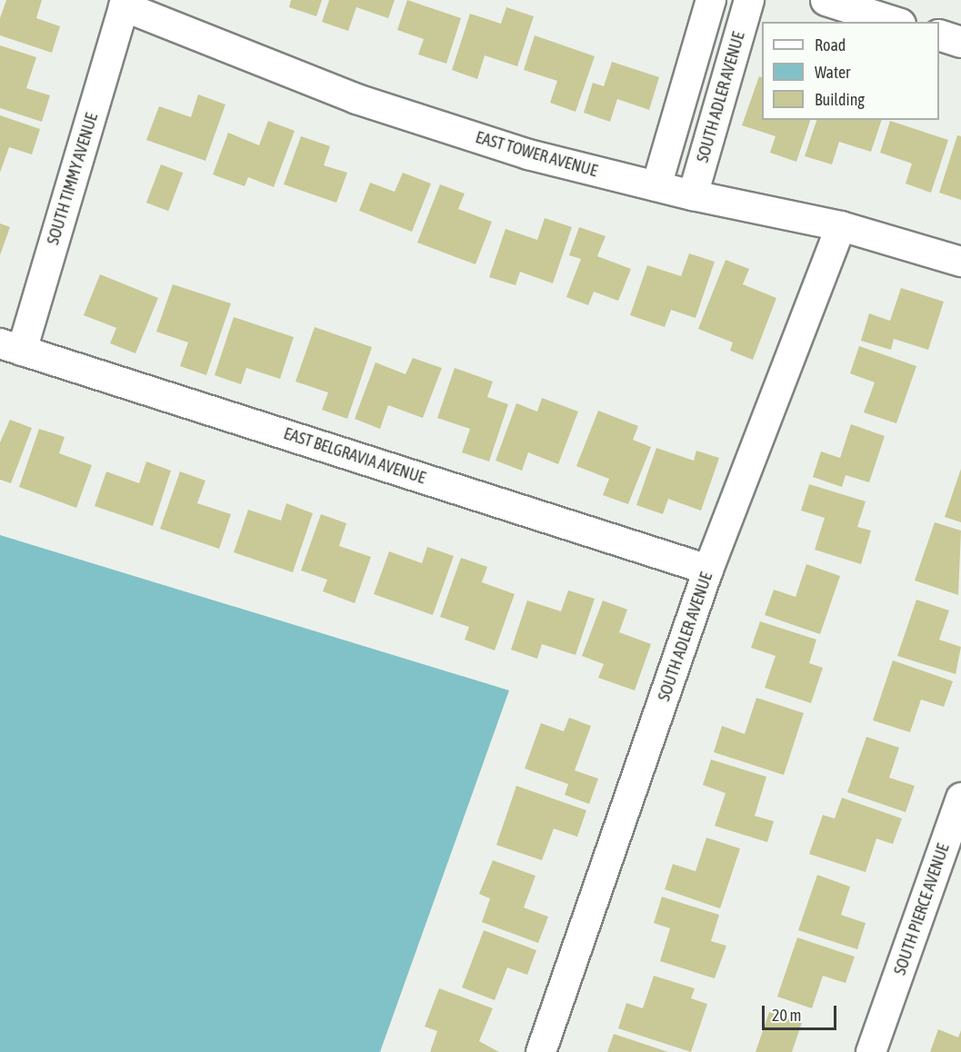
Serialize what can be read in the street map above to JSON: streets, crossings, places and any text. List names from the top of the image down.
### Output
{
  "streets": {
    "street": [
      "SOUTH ADLER AVENUE",
      "EAST TOWER AVENUE",
      "SOUTH TIMMY AVENUE",
      "EAST BELGRAVIA AVENUE",
      "SOUTH PIERCE AVENUE"
    ]
  },
  "crossings": [
    ["SOUTH ADLER AVENUE", "EAST TOWER AVENUE"],
    ["SOUTH ADLER AVENUE", "EAST BELGRAVIA AVENUE"],
    ["EAST TOWER AVENUE", "SOUTH TIMMY AVENUE"],
    ["SOUTH TIMMY AVENUE", "EAST BELGRAVIA AVENUE"]
  ],
  "legend": ["Road", "Water", "Building"],
  "scale_bar": "20 m"
}
